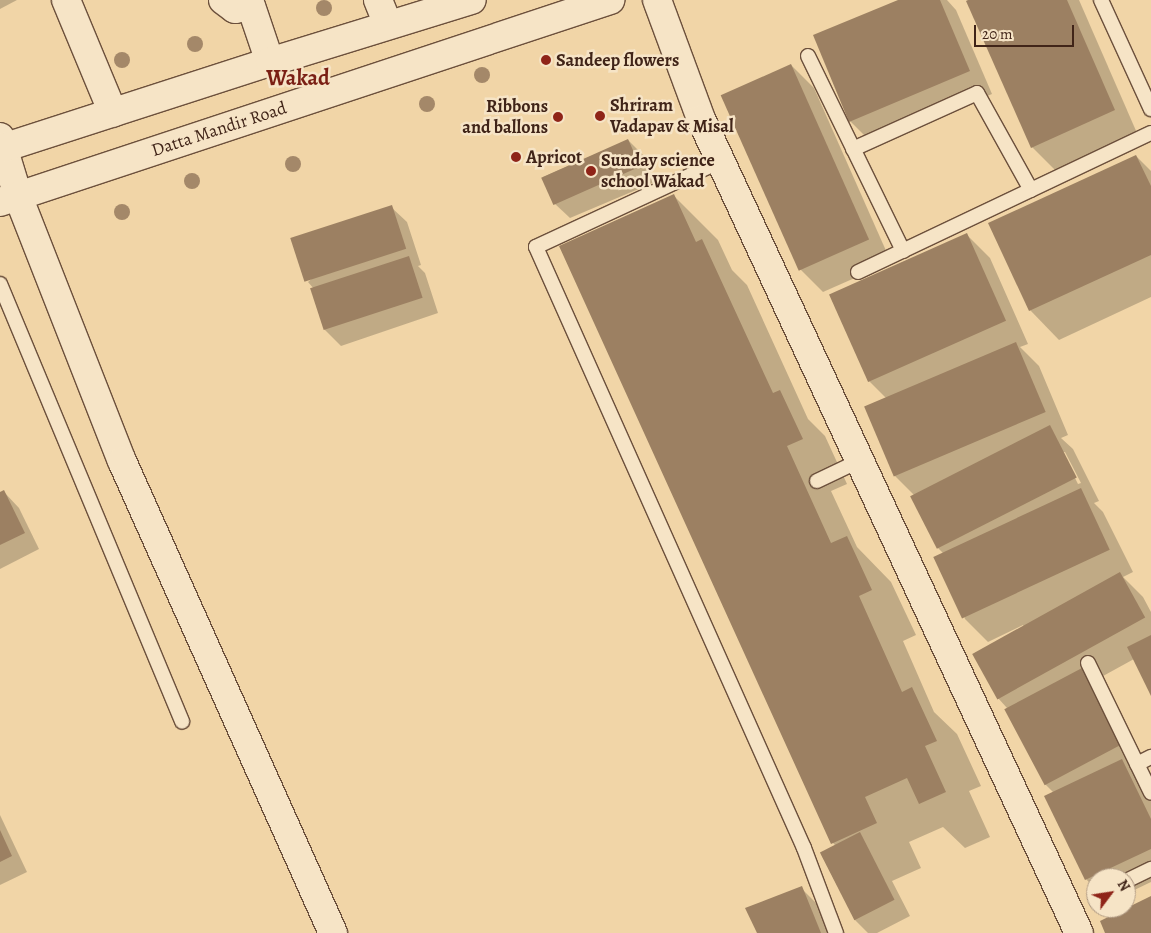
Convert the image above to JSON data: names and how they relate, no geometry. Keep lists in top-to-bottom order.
{
  "streets": {
    "street": ["Datta Mandir Road"]
  },
  "districts": ["Wakad"],
  "places": [
    "Sandeep flowers",
    "Shriram Vadapav & Misal",
    "Ribbons and ballons",
    "Apricot",
    "Sunday science school Wakad"
  ],
  "scale_bar": "20 m",
  "north": "top right"
}
